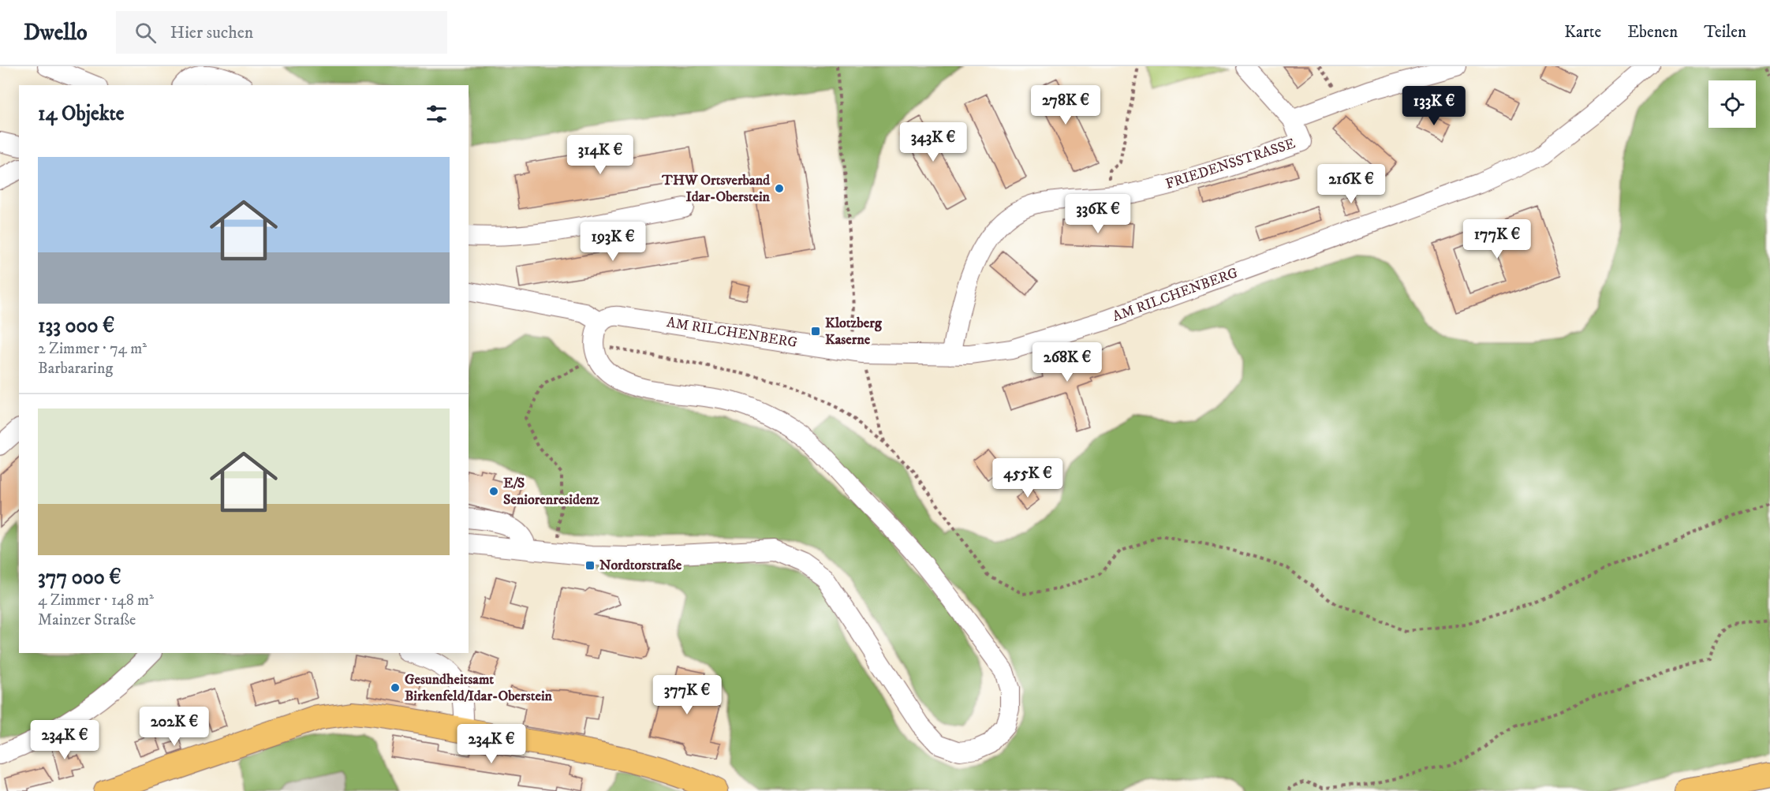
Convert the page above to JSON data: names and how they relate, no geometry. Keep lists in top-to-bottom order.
{
  "streets": {
    "street": ["FRIEDENSSTRASSE", "AM RILCHENBERG"]
  },
  "crossings": [
    ["FRIEDENSSTRASSE", "AM RILCHENBERG"]
  ],
  "places": {
    "other": ["THW Ortsverband Idar-Oberstein", "E/S Seniorenresidenz", "Gesundheitsamt Birkenfeld/Idar-Oberstein"],
    "transit": ["Klotzberg Kaserne", "Nordtorstraße"]
  },
  "page": {
    "header": "Dwello",
    "search": "Hier suchen",
    "nav": ["Karte", "Ebenen", "Teilen"],
    "price": [
      "278K €",
      "133K €",
      "343K €",
      "314K €",
      "216K €",
      "336K €",
      "177K €",
      "193K €",
      "268K €",
      "455K €",
      "377K €",
      "202K €",
      "234K €",
      "234K €"
    ],
    "heading": "14 Objekte",
    "list": [
      {
        "name": "133 000 €",
        "note": "2 Zimmer · 74 m² · Barbararing"
      },
      {
        "name": "377 000 €",
        "note": "4 Zimmer · 148 m² · Mainzer Straße"
      }
    ]
  }
}
